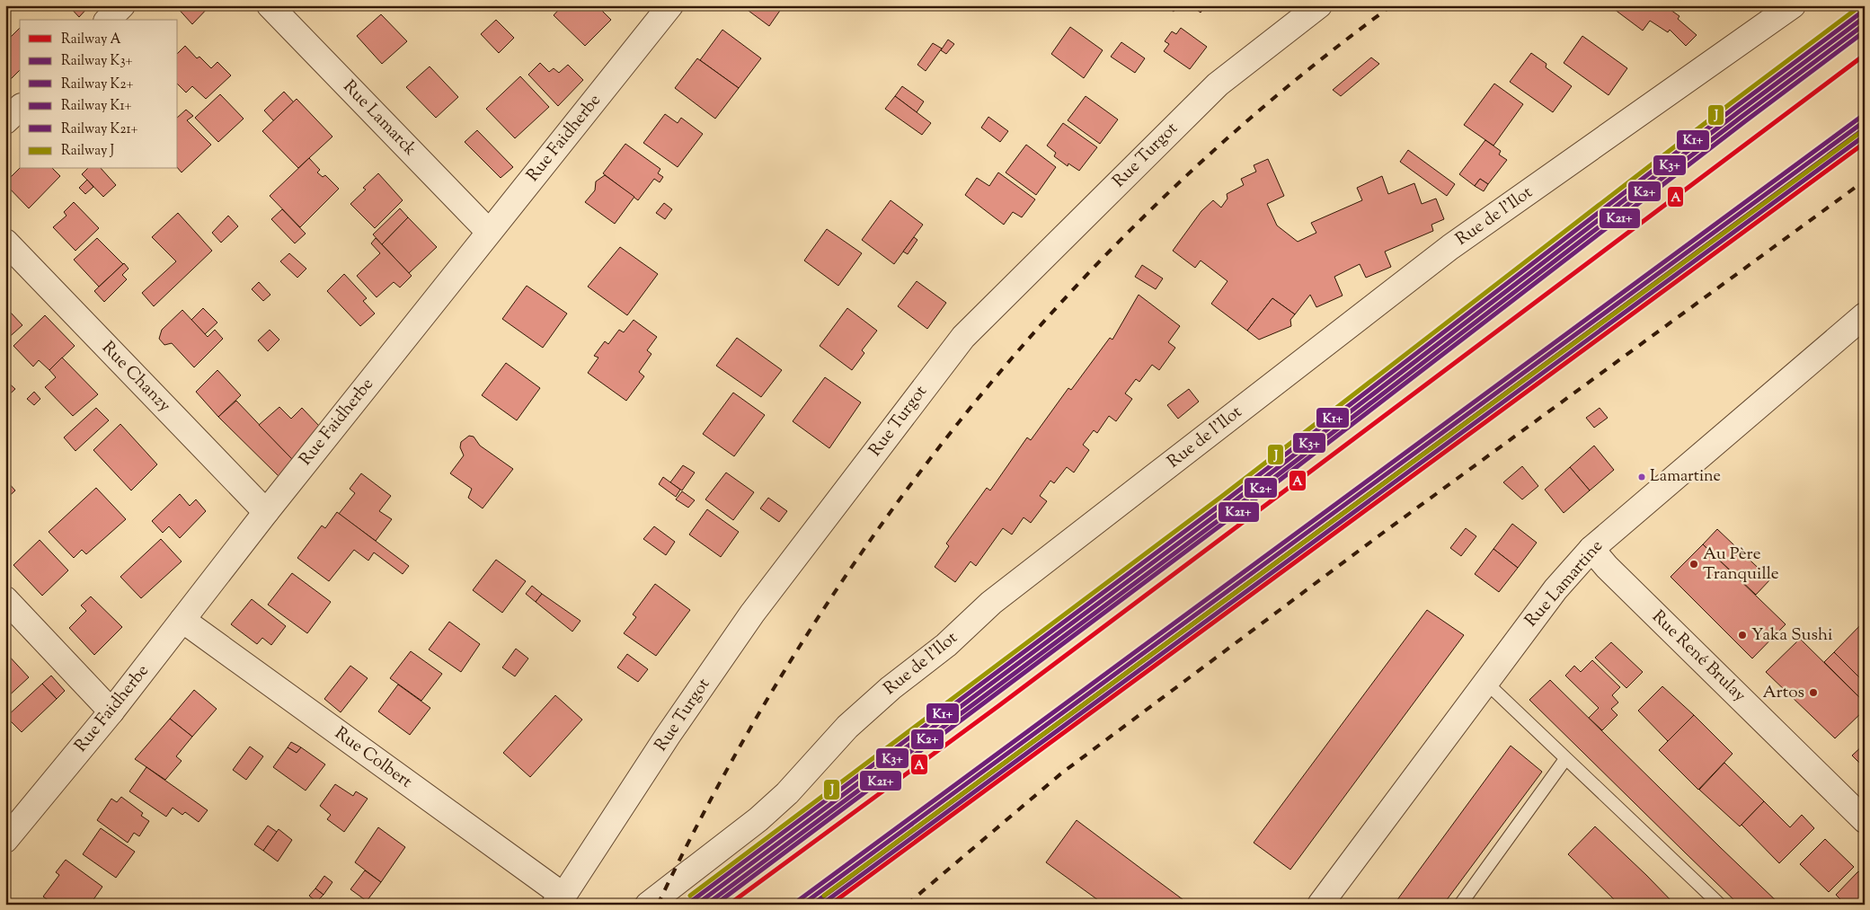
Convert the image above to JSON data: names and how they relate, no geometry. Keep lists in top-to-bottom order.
{
  "streets": {
    "street": [
      "Rue Lamarck",
      "Rue Faidherbe",
      "Rue Turgot",
      "Rue de l'Ilot",
      "Rue Chanzy",
      "Rue Lamartine",
      "Rue René Brulay",
      "Rue Colbert"
    ]
  },
  "crossings": [
    ["Rue Lamarck", "Rue Faidherbe"],
    ["Rue Faidherbe", "Rue Chanzy"],
    ["Rue Faidherbe", "Rue Colbert"],
    ["Rue Turgot", "Rue Colbert"],
    ["Rue Lamartine", "Rue René Brulay"]
  ],
  "places": [
    "Lamartine",
    "Au Père Tranquille",
    "Yaka Sushi",
    "Artos"
  ],
  "lines": [
    "rail line J",
    "rail line K1+",
    "rail line K3+",
    "rail line K2+",
    "rail line K21+",
    "rail line A"
  ],
  "legend": [
    "Railway A",
    "Railway K3+",
    "Railway K2+",
    "Railway K1+",
    "Railway K21+",
    "Railway J"
  ]
}
